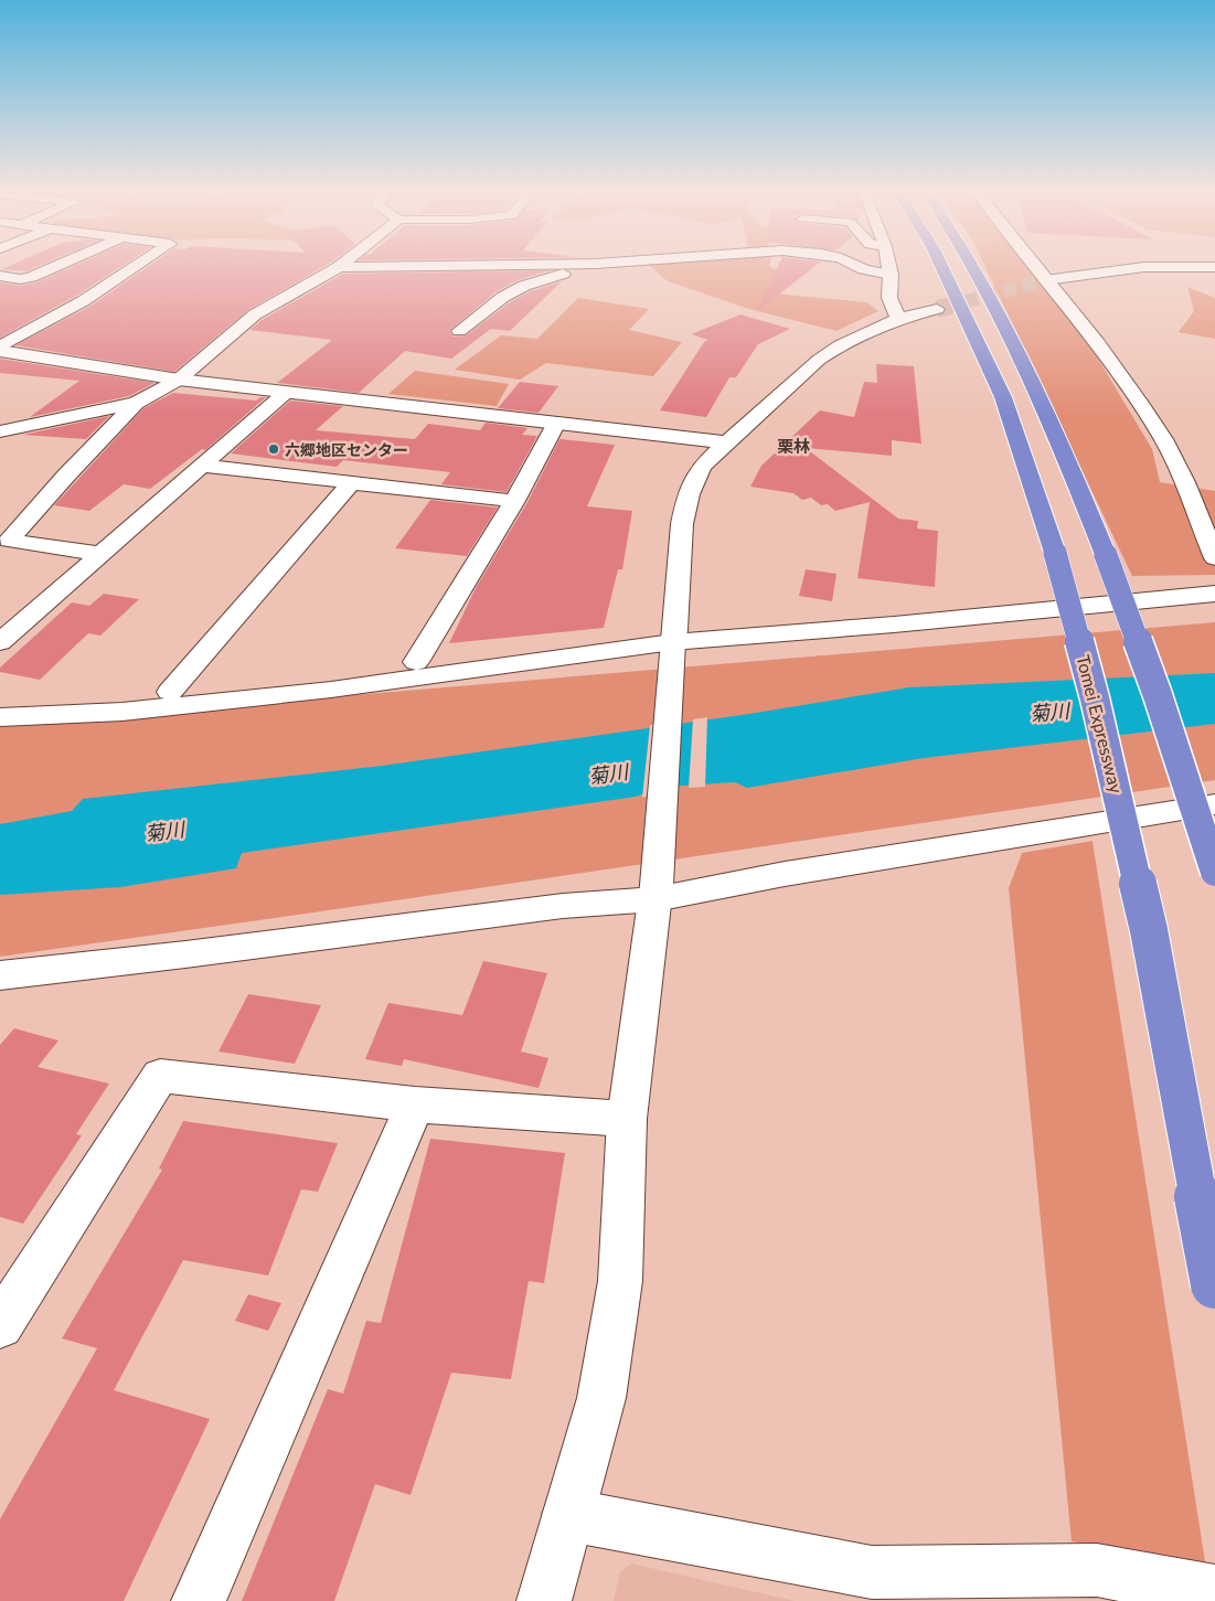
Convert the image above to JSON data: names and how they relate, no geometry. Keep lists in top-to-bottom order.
{
  "streets": {
    "highway": ["Tomei Expressway"]
  },
  "districts": ["栗林"],
  "water": ["菊川"],
  "places": ["六郷地区センター"]
}
